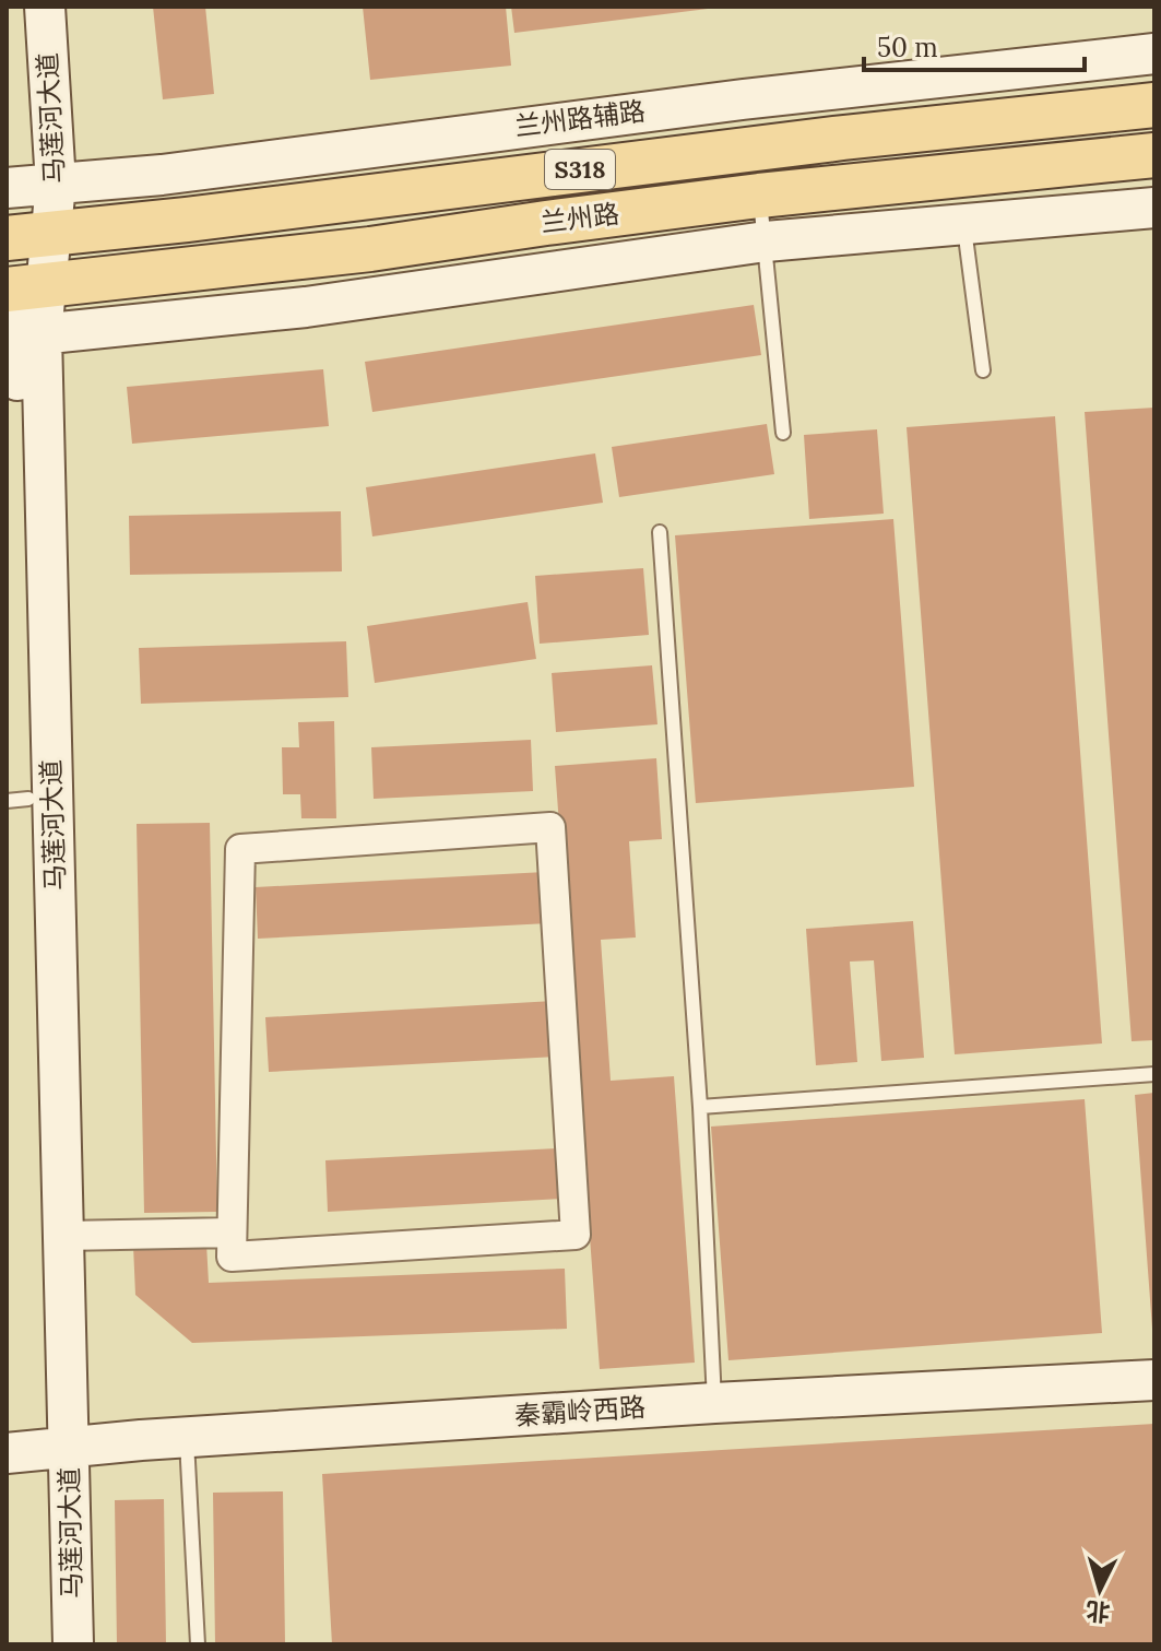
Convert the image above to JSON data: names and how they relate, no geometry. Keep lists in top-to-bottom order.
{
  "streets": {
    "main road": ["S318", "兰州路"],
    "street": ["马莲河大道", "兰州路辅路", "秦霸岭西路"]
  },
  "crossings": [
    ["马莲河大道", "兰州路辅路"],
    ["马莲河大道", "兰州路"],
    ["马莲河大道", "秦霸岭西路"]
  ],
  "scale_bar": "50 m",
  "north": "bottom"
}
